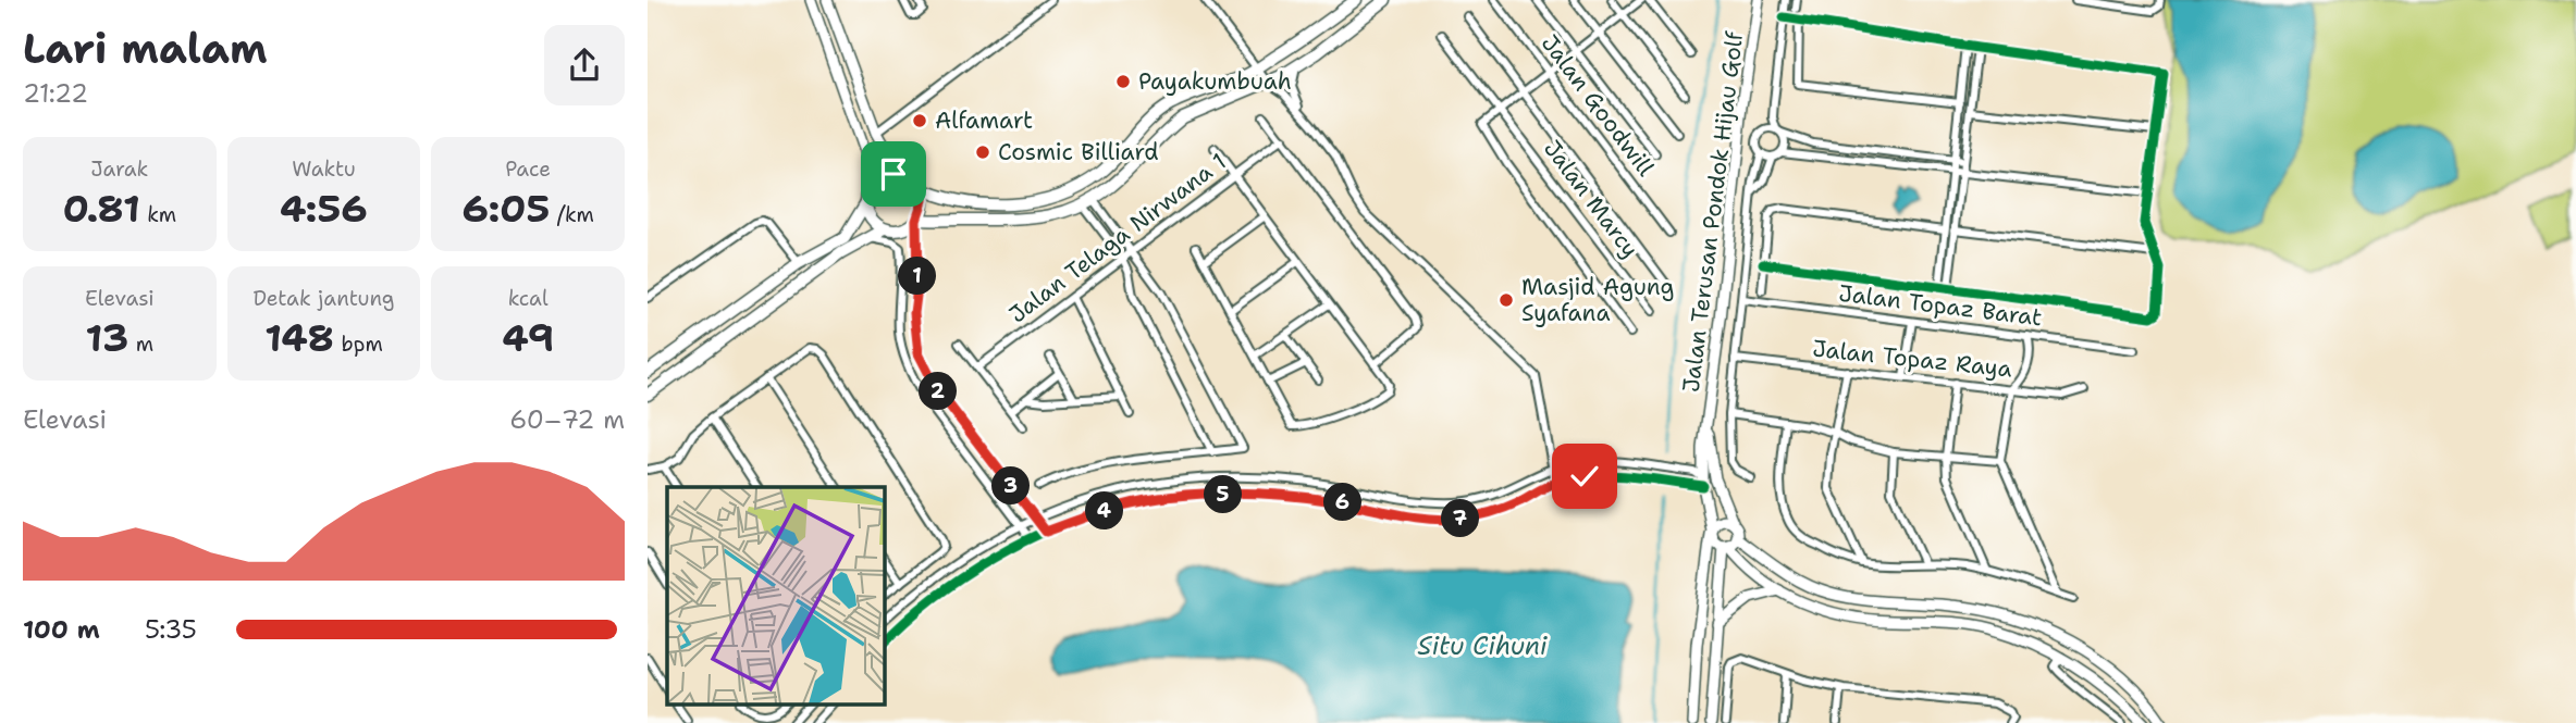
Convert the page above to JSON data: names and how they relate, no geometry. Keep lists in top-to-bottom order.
{
  "streets": {
    "main road": ["Jalan Terusan Pondok Hijau Golf"],
    "street": [
      "Jalan Goodwill",
      "Jalan Marcy",
      "Jalan Telaga Nirwana 1",
      "Jalan Topaz Barat",
      "Jalan Topaz Raya"
    ]
  },
  "water": ["Situ Cihuni"],
  "places": [
    "Payakumbuah",
    "Alfamart",
    "Cosmic Billiard",
    "Masjid Agung Syafana"
  ],
  "page": {
    "heading": ["Lari malam", "21:22"],
    "stats": [
      ["Jarak", "0.81 km"],
      ["Waktu", "4:56"],
      ["Pace", "6:05 /km"],
      ["Elevasi", "13 m"],
      ["Detak jantung", "148 bpm"],
      ["kcal", "49"]
    ],
    "pins": [
      "1",
      "2",
      "3",
      "5",
      "6",
      "4",
      "7"
    ],
    "chart": ["Elevasi", "60–72 m"],
    "list": [
      {
        "name": "100 m",
        "note": "5:35"
      }
    ]
  }
}
